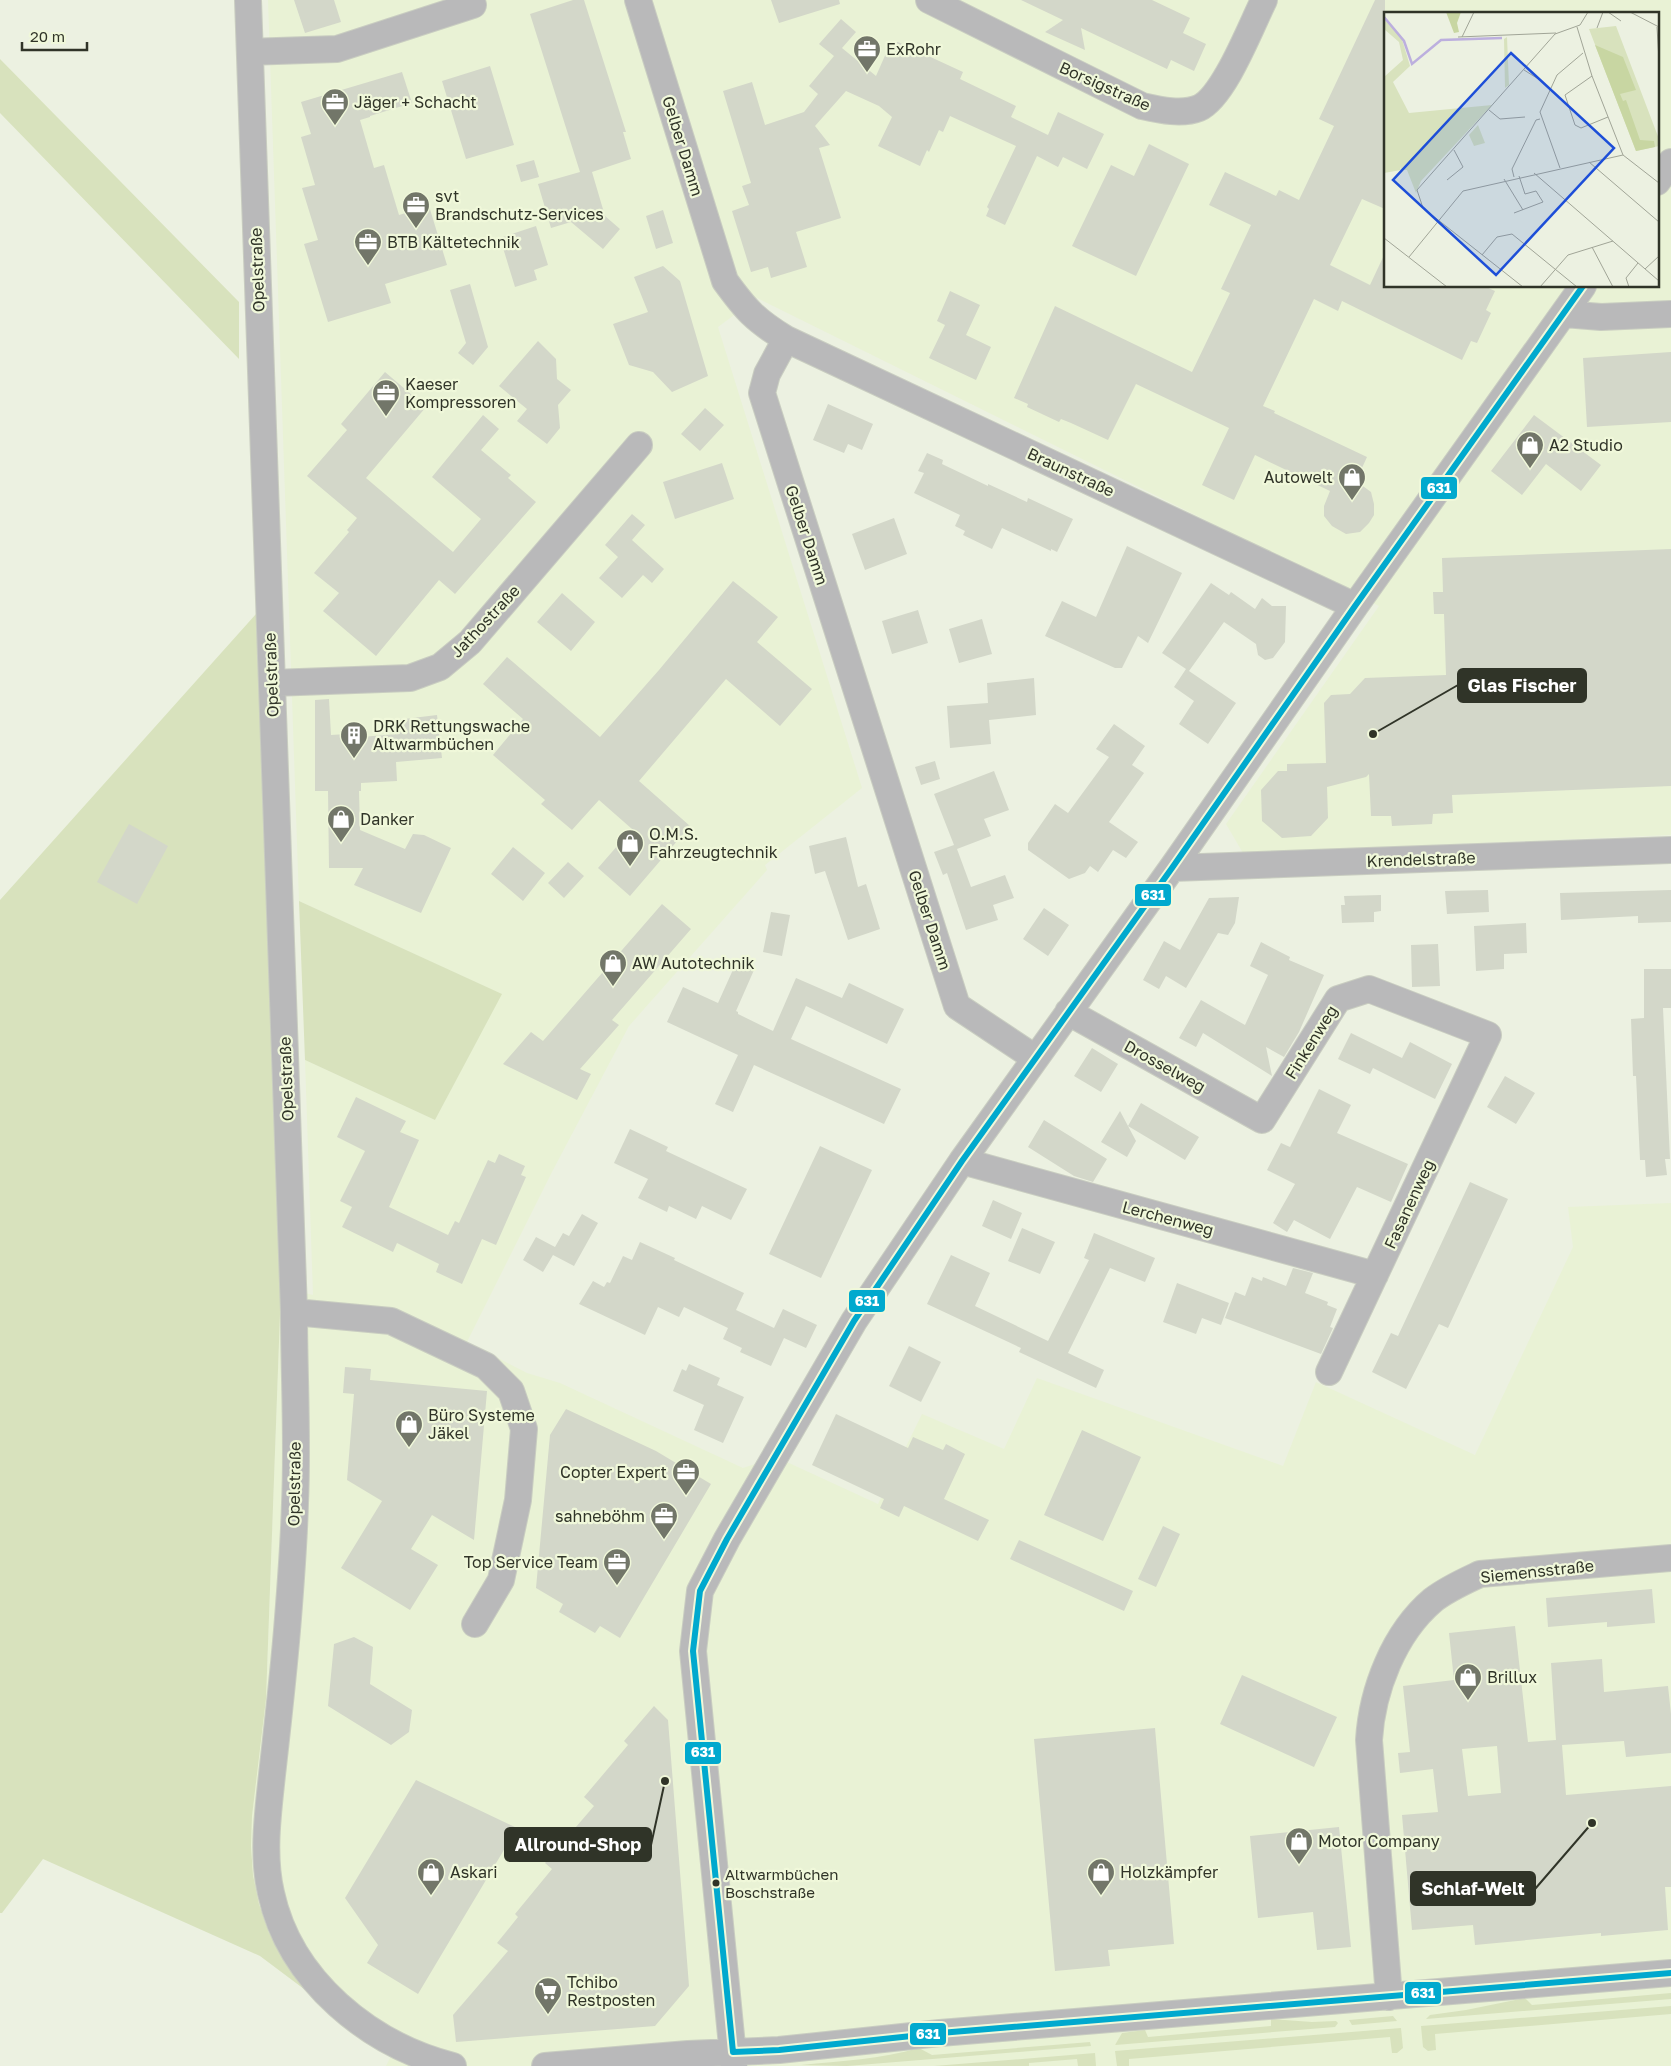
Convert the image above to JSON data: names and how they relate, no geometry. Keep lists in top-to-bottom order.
{
  "streets": {
    "street": [
      "Borsigstraße",
      "Gelber Damm",
      "Opelstraße",
      "Braunstraße",
      "Jathostraße",
      "Krendelstraße",
      "Finkenweg",
      "Drosselweg",
      "Fasanenweg",
      "Lerchenweg",
      "Siemensstraße"
    ]
  },
  "crossings": [
    ["Gelber Damm", "Braunstraße"],
    ["Opelstraße", "Jathostraße"],
    ["Finkenweg", "Drosselweg"],
    ["Finkenweg", "Fasanenweg"],
    ["Fasanenweg", "Lerchenweg"]
  ],
  "places": {
    "office": [
      "ExRohr",
      "Jäger + Schacht",
      "svt Brandschutz-Services",
      "BTB Kältetechnik",
      "Kaeser Kompressoren",
      "Copter Expert",
      "sahneböhm",
      "Top Service Team"
    ],
    "shop": [
      "A2 Studio",
      "Autowelt",
      "Danker",
      "O.M.S. Fahrzeugtechnik",
      "AW Autotechnik",
      "Büro Systeme Jäkel",
      "Brillux",
      "Motor Company",
      "Askari",
      "Holzkämpfer"
    ],
    "other": [
      "Glas Fischer",
      "Allround-Shop",
      "Schlaf-Welt",
      "Altwarmbüchen Boschstraße"
    ],
    "building": ["DRK Rettungswache Altwarmbüchen"],
    "supermarket": ["Tchibo Restposten"]
  },
  "lines": ["transit line 631"],
  "scale_bar": "20 m"
}
